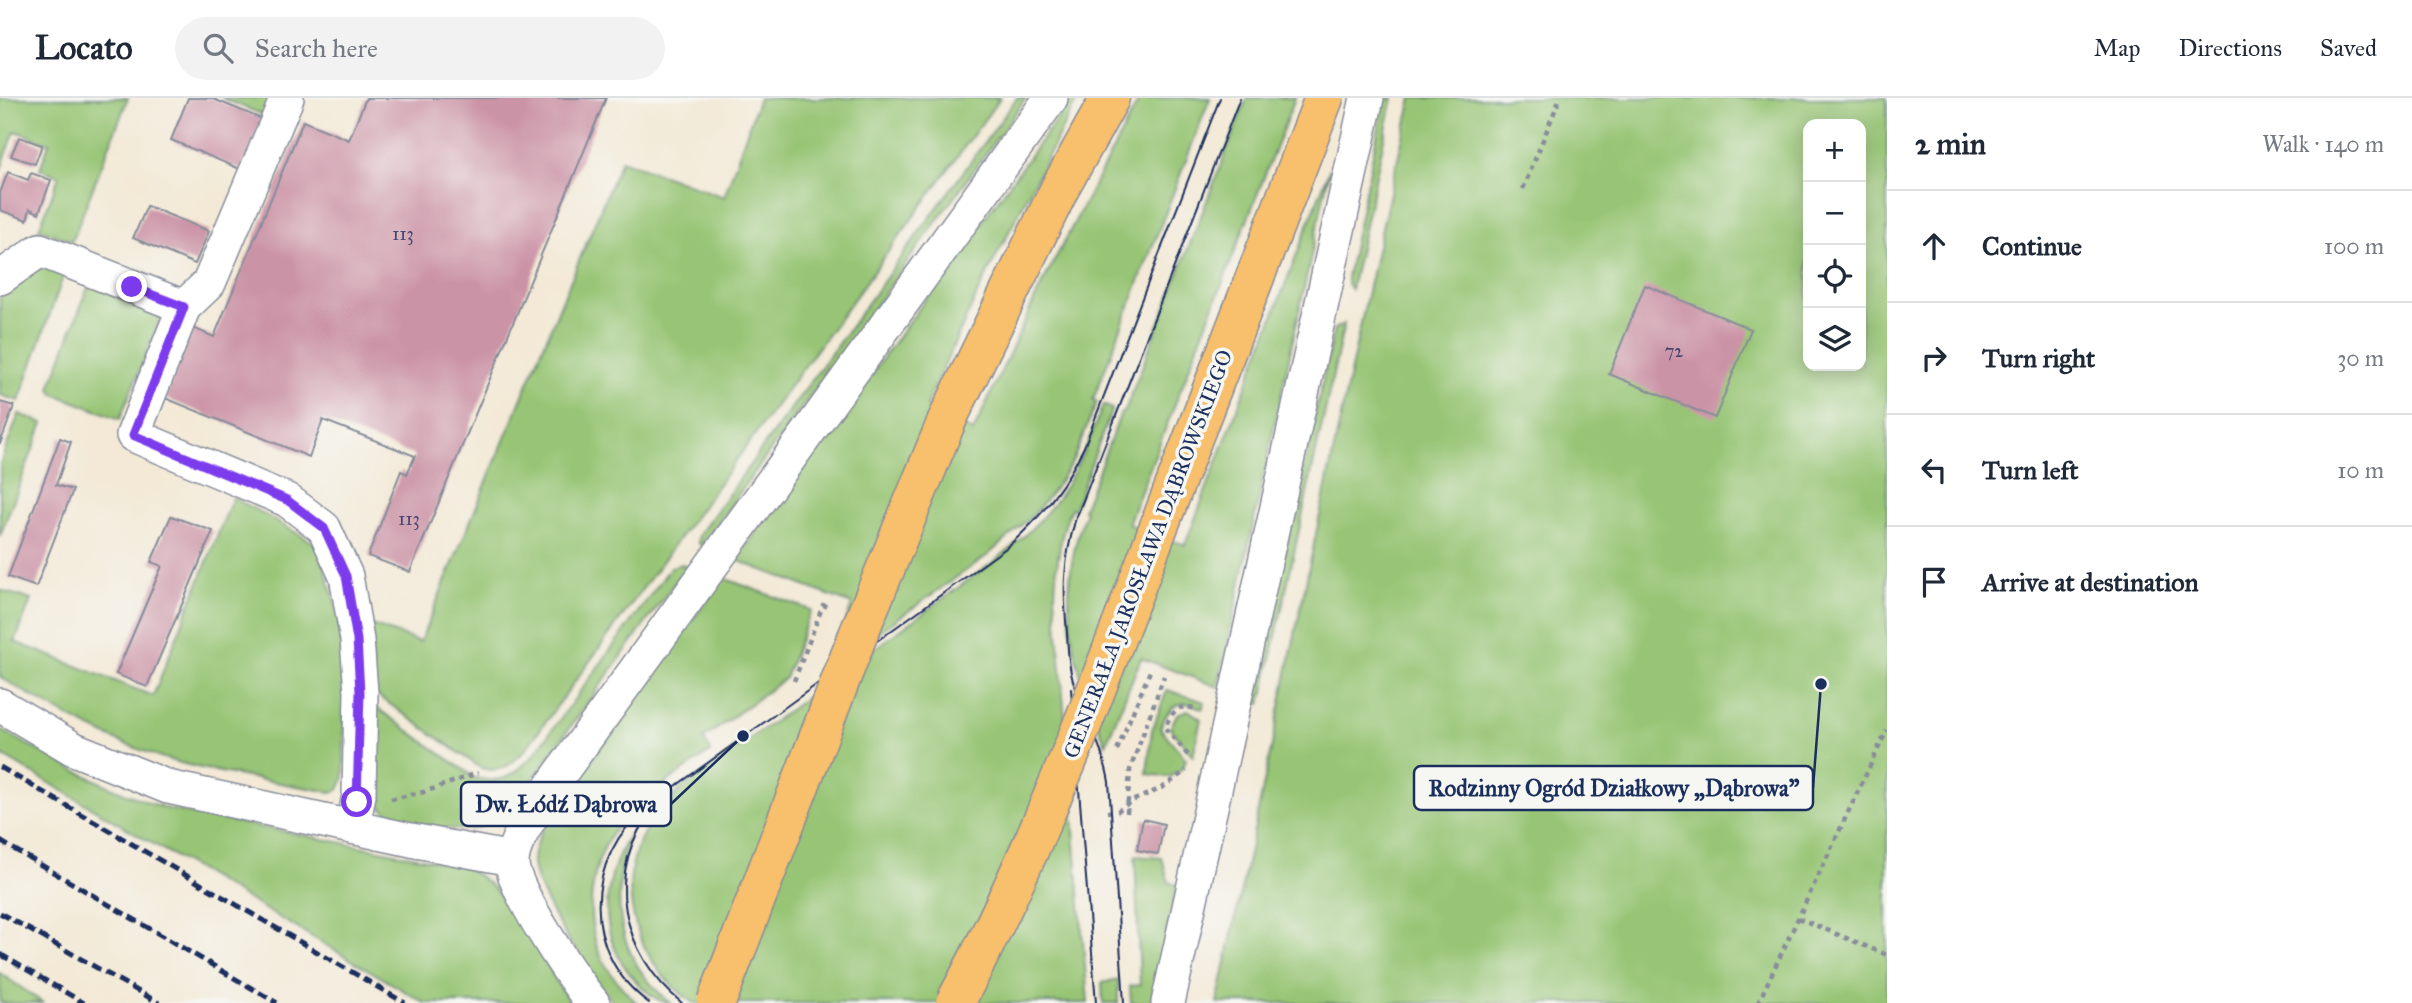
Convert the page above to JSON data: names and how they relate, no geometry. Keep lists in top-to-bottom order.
{
  "streets": {
    "main road": ["GENERAŁA JAROSŁAWA DĄBROWSKIEGO"]
  },
  "places": ["Rodzinny Ogród Działkowy „Dąbrowa”", "Dw. Łódź Dąbrowa"],
  "house_numbers": ["113", "72", "113"],
  "page": {
    "header": "Locato",
    "search": "Search here",
    "nav": ["Map", "Directions", "Saved"],
    "heading": ["2 min", "Walk · 140 m"],
    "map_buttons": ["+", "−"],
    "list": [
      ["Continue", "100 m"],
      ["Turn right", "30 m"],
      ["Turn left", "10 m"],
      "Arrive at destination"
    ]
  }
}
